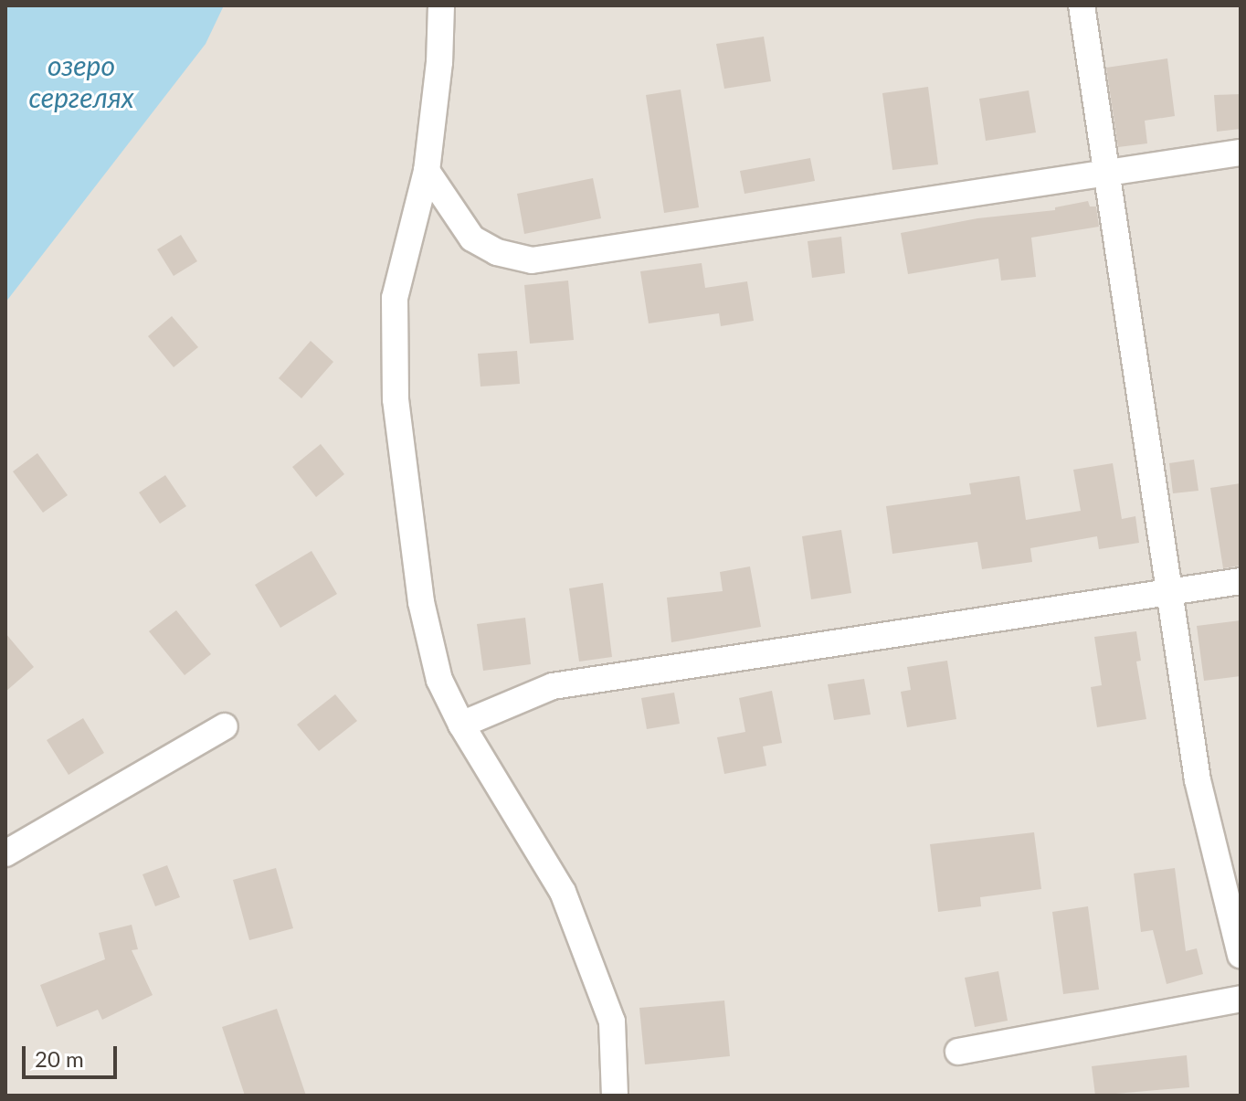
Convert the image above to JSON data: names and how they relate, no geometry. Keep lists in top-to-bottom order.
{
  "water": ["озеро сергелях"],
  "scale_bar": "20 m"
}
